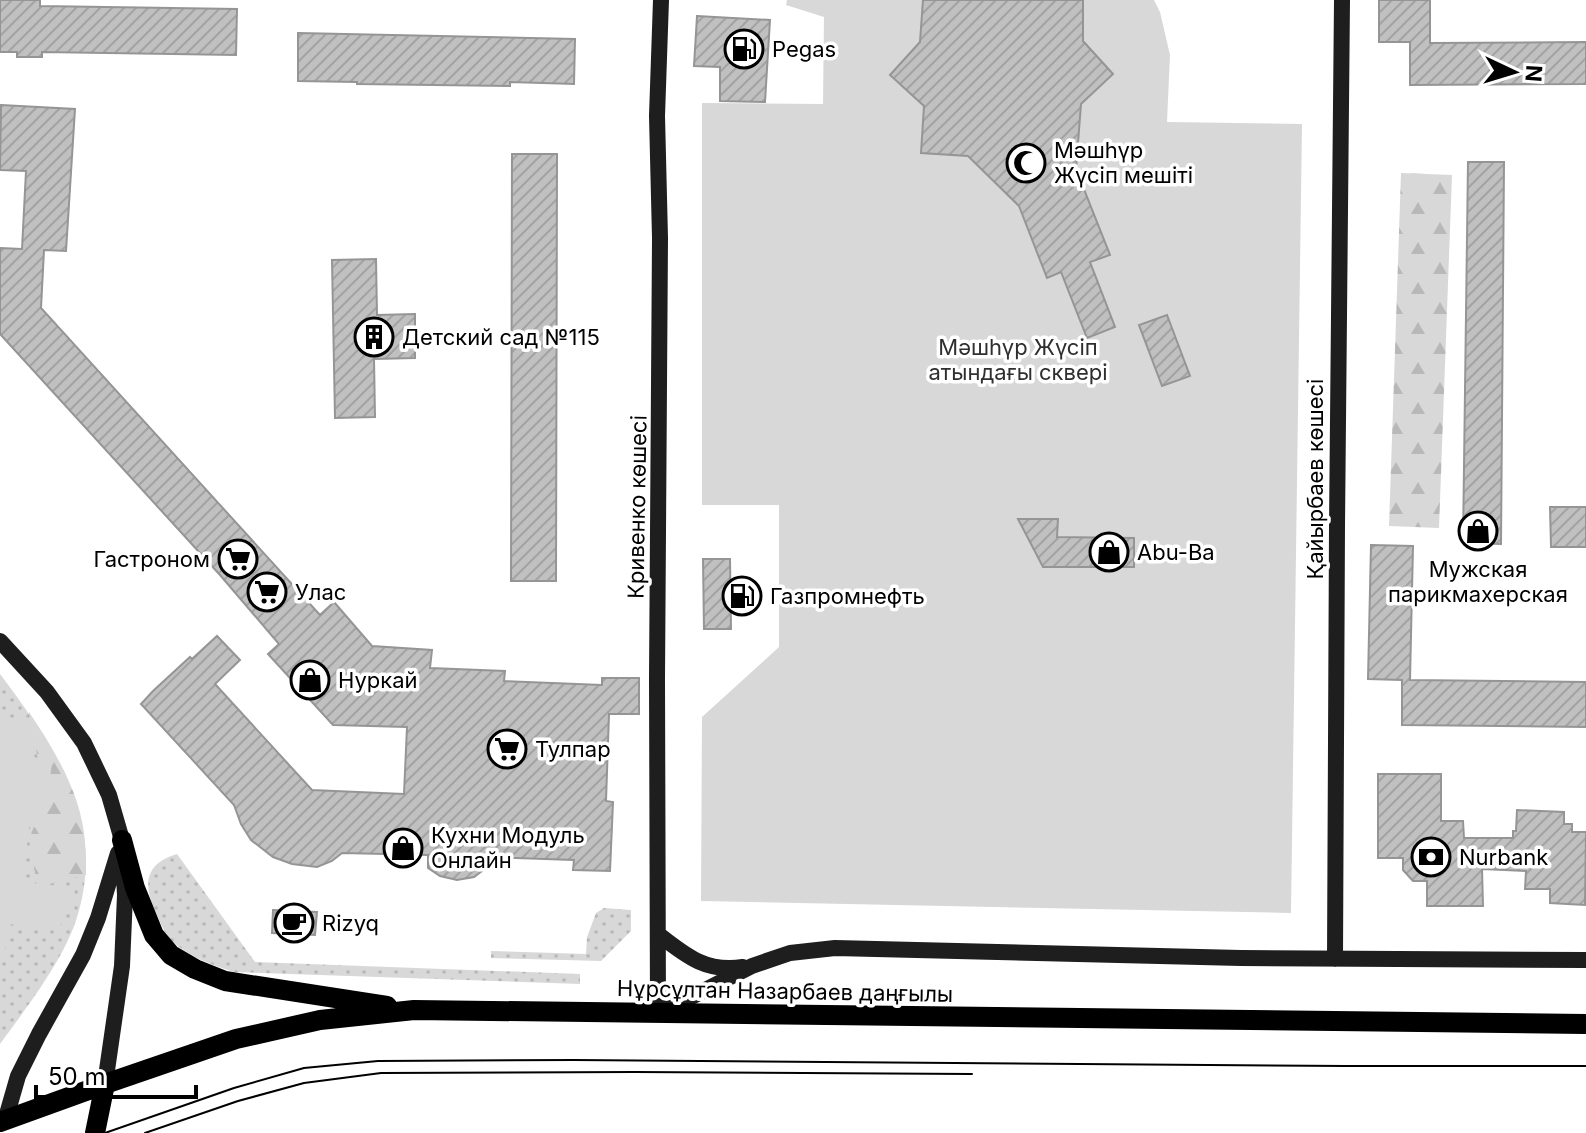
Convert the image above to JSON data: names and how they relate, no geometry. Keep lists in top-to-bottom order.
{
  "streets": {
    "main road": ["Нұрсұлтан Назарбаев даңғылы"],
    "street": ["Қайырбаев көшесі", "Кривенко көшесі"]
  },
  "crossings": [
    ["Кривенко көшесі", "Нұрсұлтан Назарбаев даңғылы"]
  ],
  "parks": ["Мәшһүр Жүсіп атындағы сквері"],
  "places": {
    "fuel station": ["Pegas", "Газпромнефть"],
    "mosque": ["Мәшһүр Жүсіп мешіті"],
    "building": ["Детский сад №115"],
    "shop": [
      "Мужская парикмахерская",
      "Abu-Ba",
      "Нуркай",
      "Кухни Модуль Онлайн"
    ],
    "supermarket": ["Гастроном", "Улас", "Тулпар"],
    "bank": ["Nurbank"],
    "cafe": ["Rizyq"]
  },
  "scale_bar": "50 m",
  "north": "right"
}
